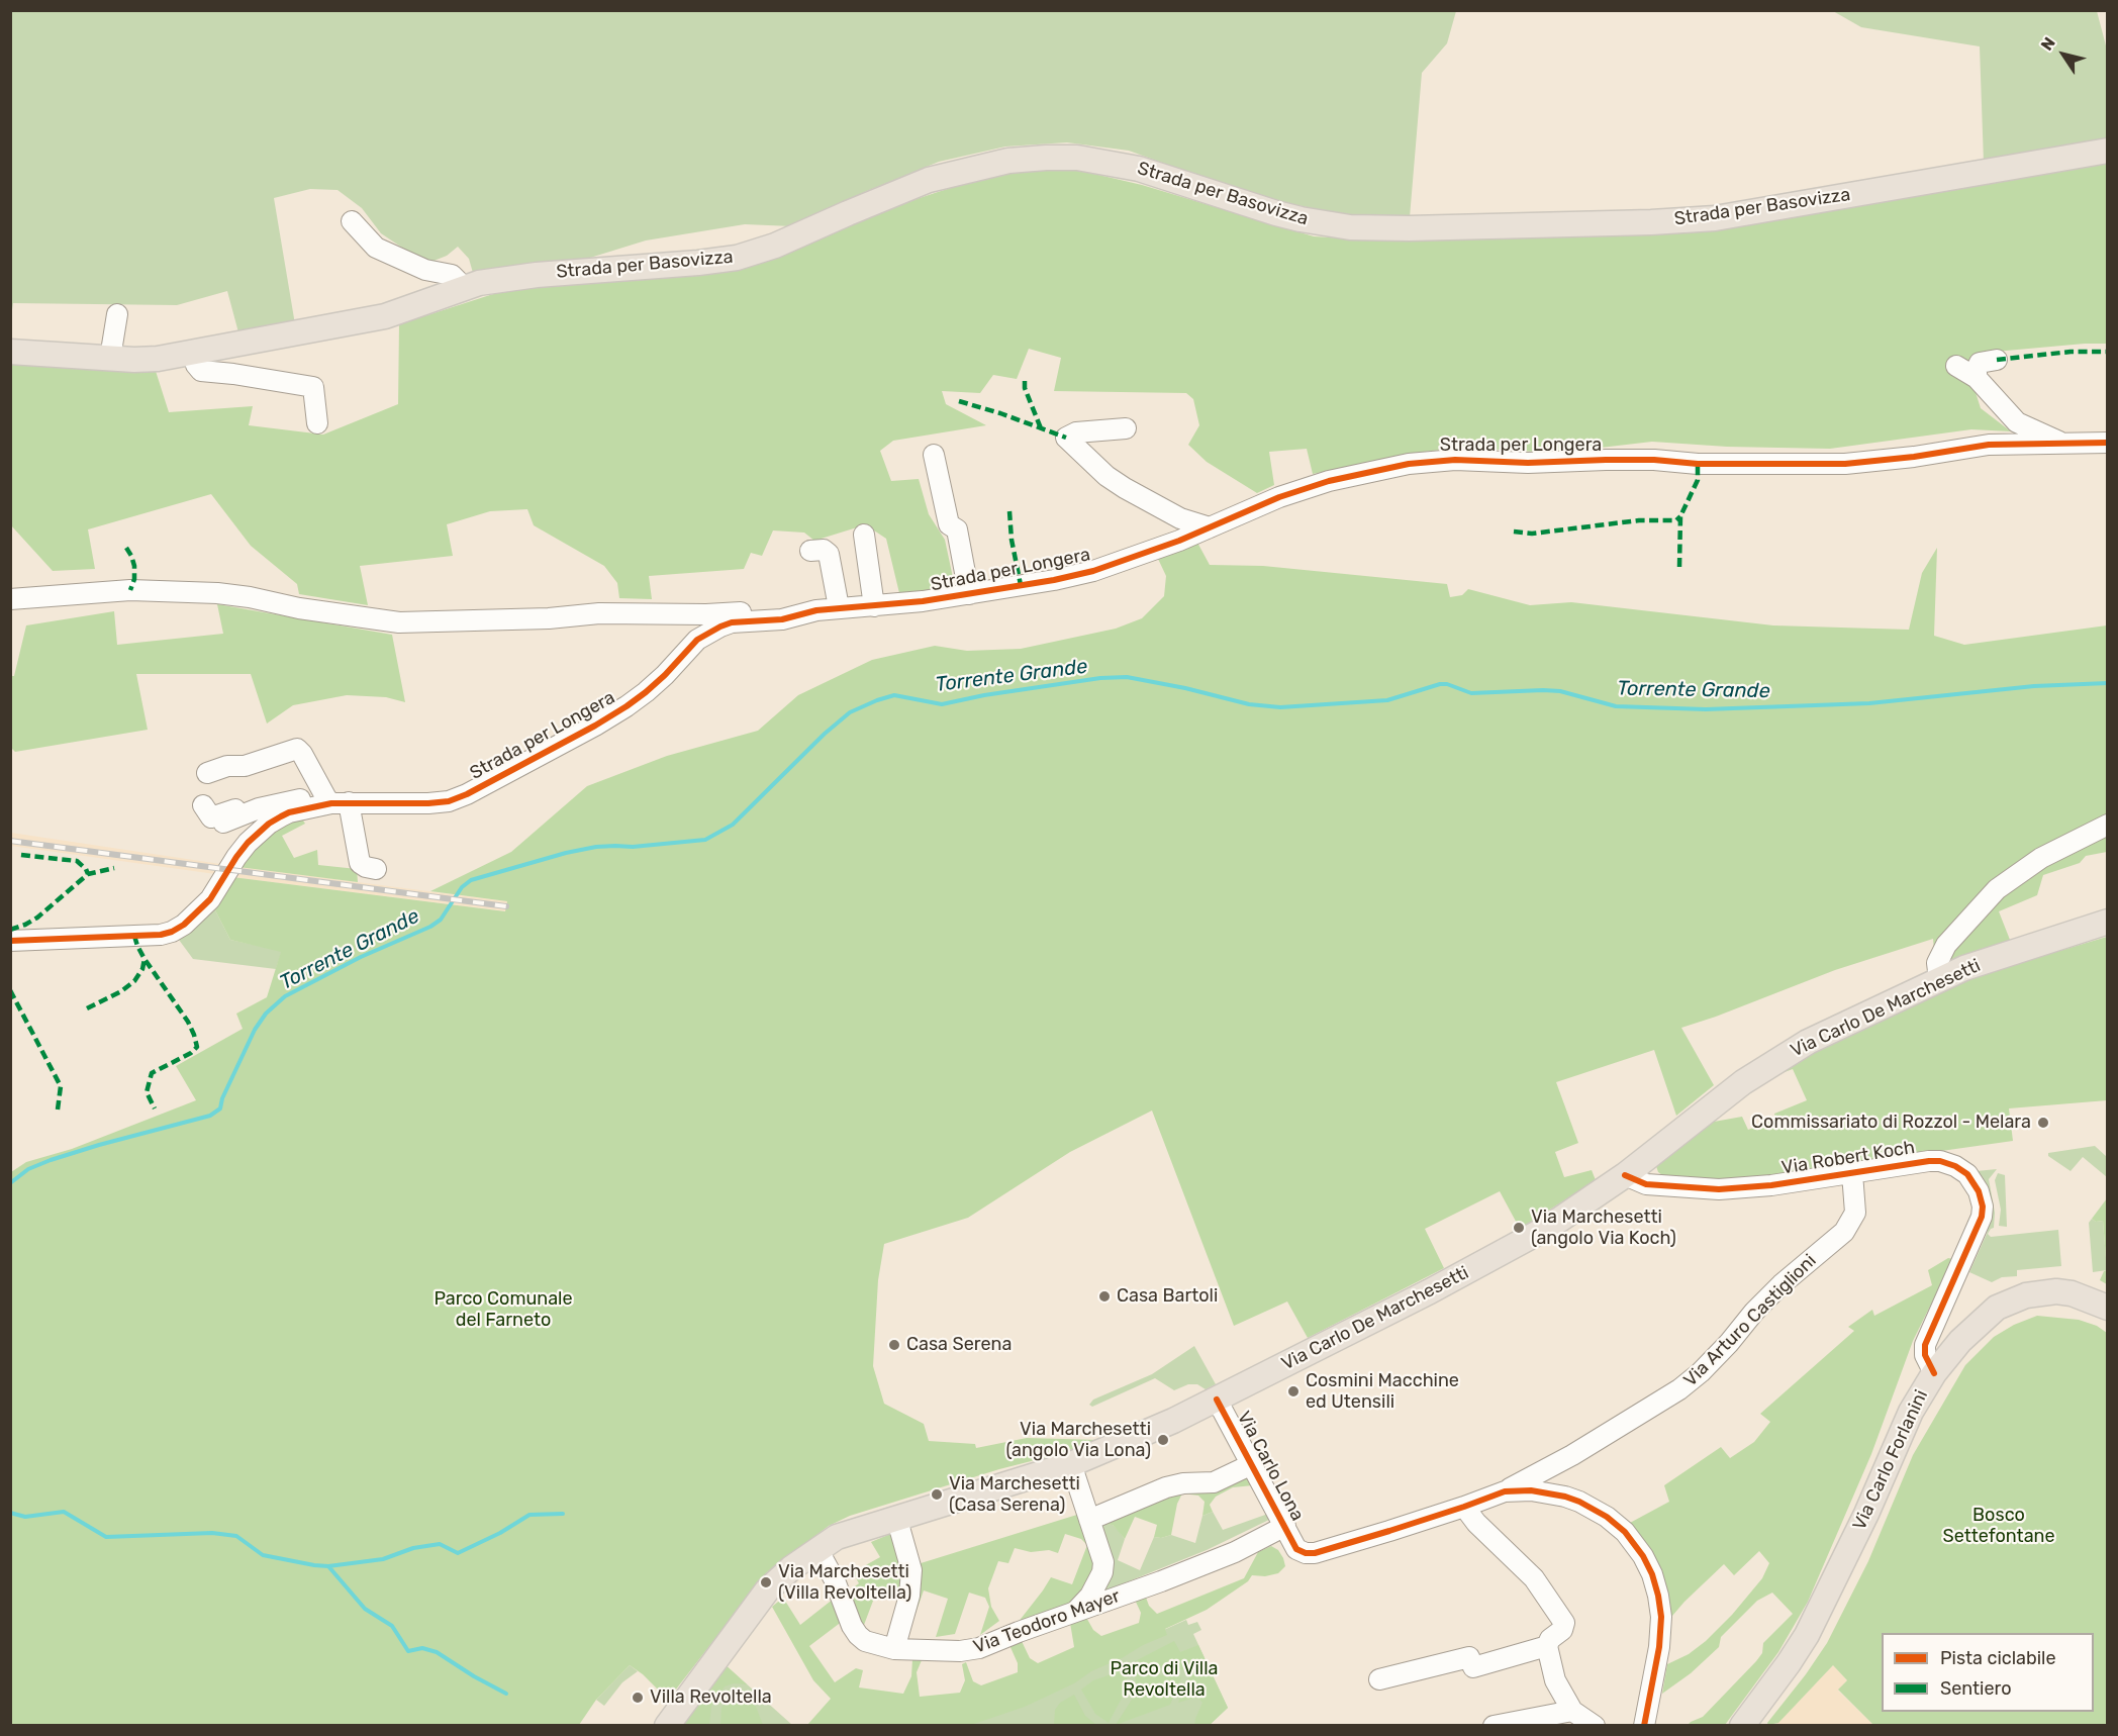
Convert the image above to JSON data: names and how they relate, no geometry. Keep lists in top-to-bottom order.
{
  "streets": {
    "main road": ["Strada per Basovizza", "Via Carlo De Marchesetti", "Via Carlo Forlanini"],
    "street": [
      "Strada per Longera",
      "Via Robert Koch",
      "Via Arturo Castiglioni",
      "Via Carlo Lona",
      "Via Teodoro Mayer"
    ]
  },
  "crossings": [
    ["Via Carlo De Marchesetti", "Via Robert Koch"],
    ["Via Carlo De Marchesetti", "Via Carlo Lona"],
    ["Via Carlo De Marchesetti", "Via Teodoro Mayer"],
    ["Via Robert Koch", "Via Arturo Castiglioni"],
    ["Via Robert Koch", "Via Carlo Forlanini"],
    ["Via Carlo Lona", "Via Teodoro Mayer"]
  ],
  "water": ["Torrente Grande"],
  "parks": ["Parco Comunale del Farneto", "Bosco Settefontane", "Parco di Villa Revoltella"],
  "places": [
    "Commissariato di Rozzol - Melara",
    "Via Marchesetti (angolo Via Koch)",
    "Casa Bartoli",
    "Casa Serena",
    "Cosmini Macchine ed Utensili",
    "Via Marchesetti (angolo Via Lona)",
    "Via Marchesetti (Casa Serena)",
    "Via Marchesetti (Villa Revoltella)",
    "Villa Revoltella"
  ],
  "legend": ["Pista ciclabile", "Sentiero"],
  "north": "top left"
}
